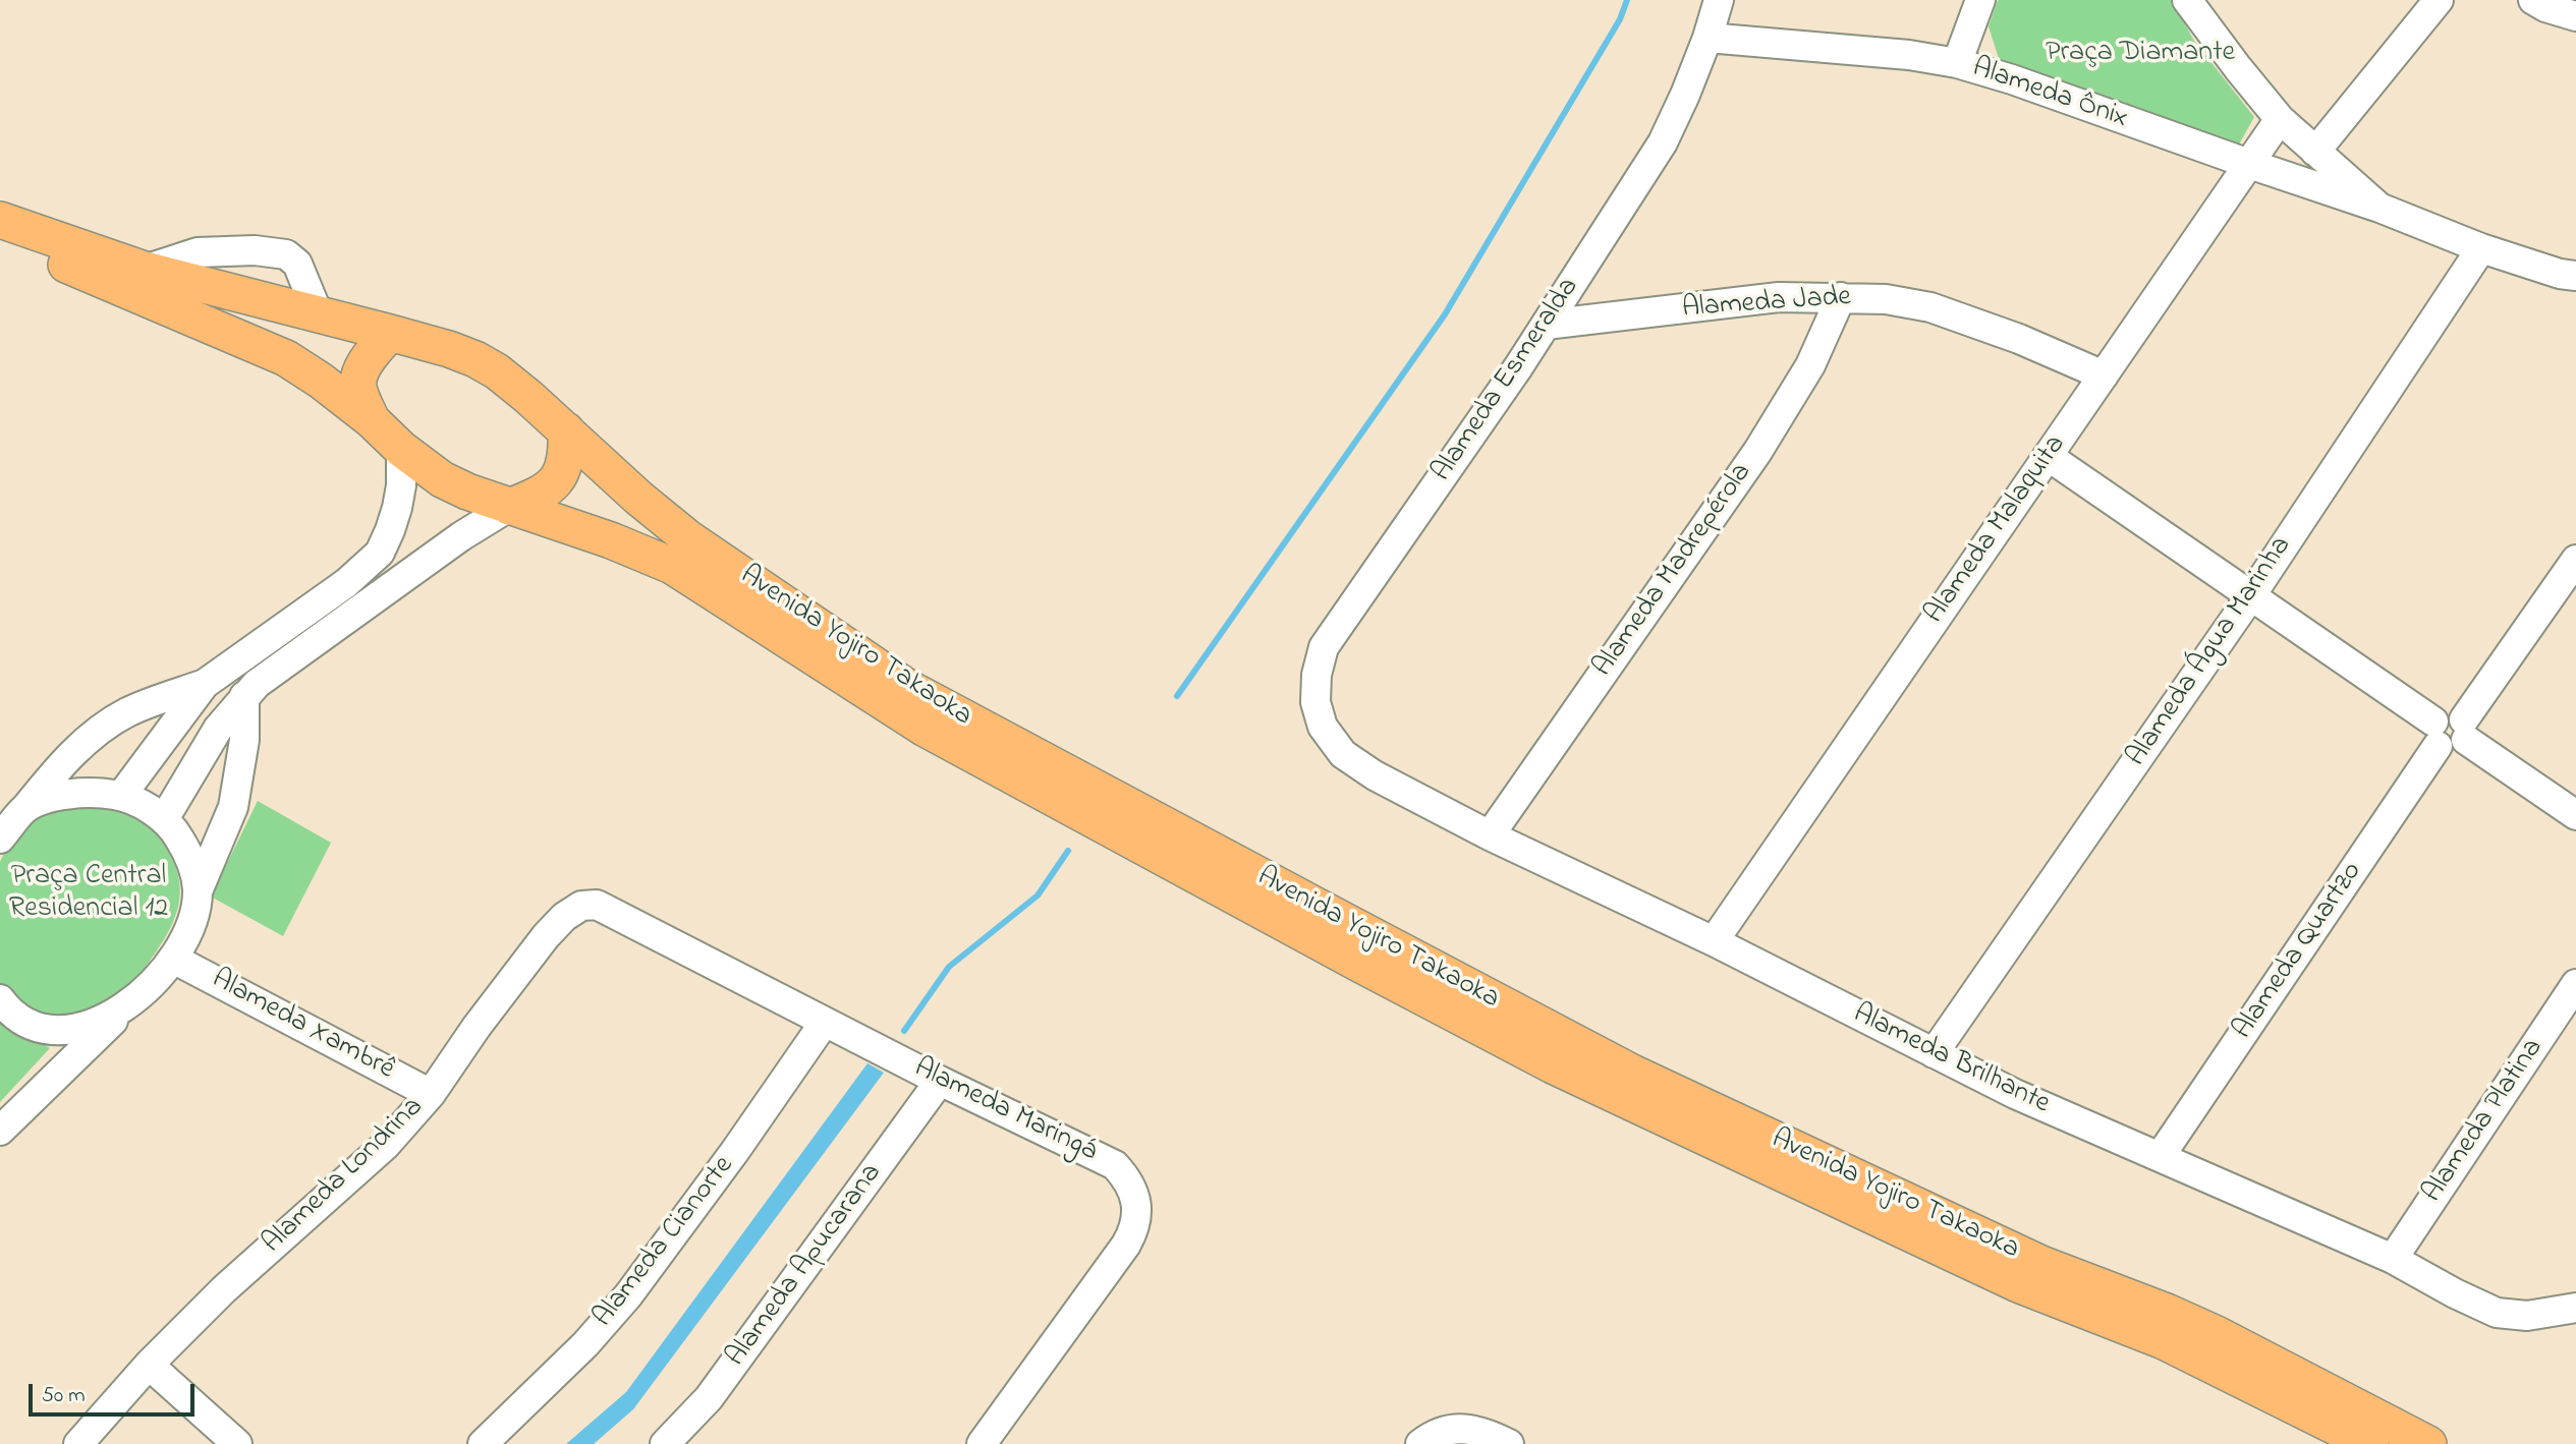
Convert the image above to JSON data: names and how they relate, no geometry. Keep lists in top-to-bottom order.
{
  "streets": {
    "main road": ["Avenida Yojiro Takaoka"],
    "street": [
      "Alameda Ônix",
      "Alameda Jade",
      "Alameda Esmeralda",
      "Alameda Malaquita",
      "Alameda Madrepérola",
      "Alameda Água Marinha",
      "Alameda Quartzo",
      "Alameda Xambrê",
      "Alameda Brilhante",
      "Alameda Maringá",
      "Alameda Platina",
      "Alameda Londrina",
      "Alameda Cianorte",
      "Alameda Apucarana"
    ]
  },
  "crossings": [
    ["Alameda Ônix", "Alameda Esmeralda"],
    ["Alameda Ônix", "Alameda Malaquita"],
    ["Alameda Ônix", "Alameda Água Marinha"],
    ["Alameda Jade", "Alameda Esmeralda"],
    ["Alameda Jade", "Alameda Malaquita"],
    ["Alameda Jade", "Alameda Madrepérola"],
    ["Alameda Esmeralda", "Alameda Brilhante"],
    ["Alameda Malaquita", "Alameda Brilhante"],
    ["Alameda Madrepérola", "Alameda Brilhante"],
    ["Alameda Água Marinha", "Alameda Brilhante"],
    ["Alameda Quartzo", "Alameda Brilhante"],
    ["Alameda Xambrê", "Alameda Londrina"],
    ["Alameda Brilhante", "Alameda Platina"],
    ["Alameda Maringá", "Alameda Londrina"],
    ["Alameda Maringá", "Alameda Cianorte"],
    ["Alameda Maringá", "Alameda Apucarana"]
  ],
  "parks": ["Praça Diamante", "Praça Central Residencial 12"],
  "scale_bar": "50 m"
}
